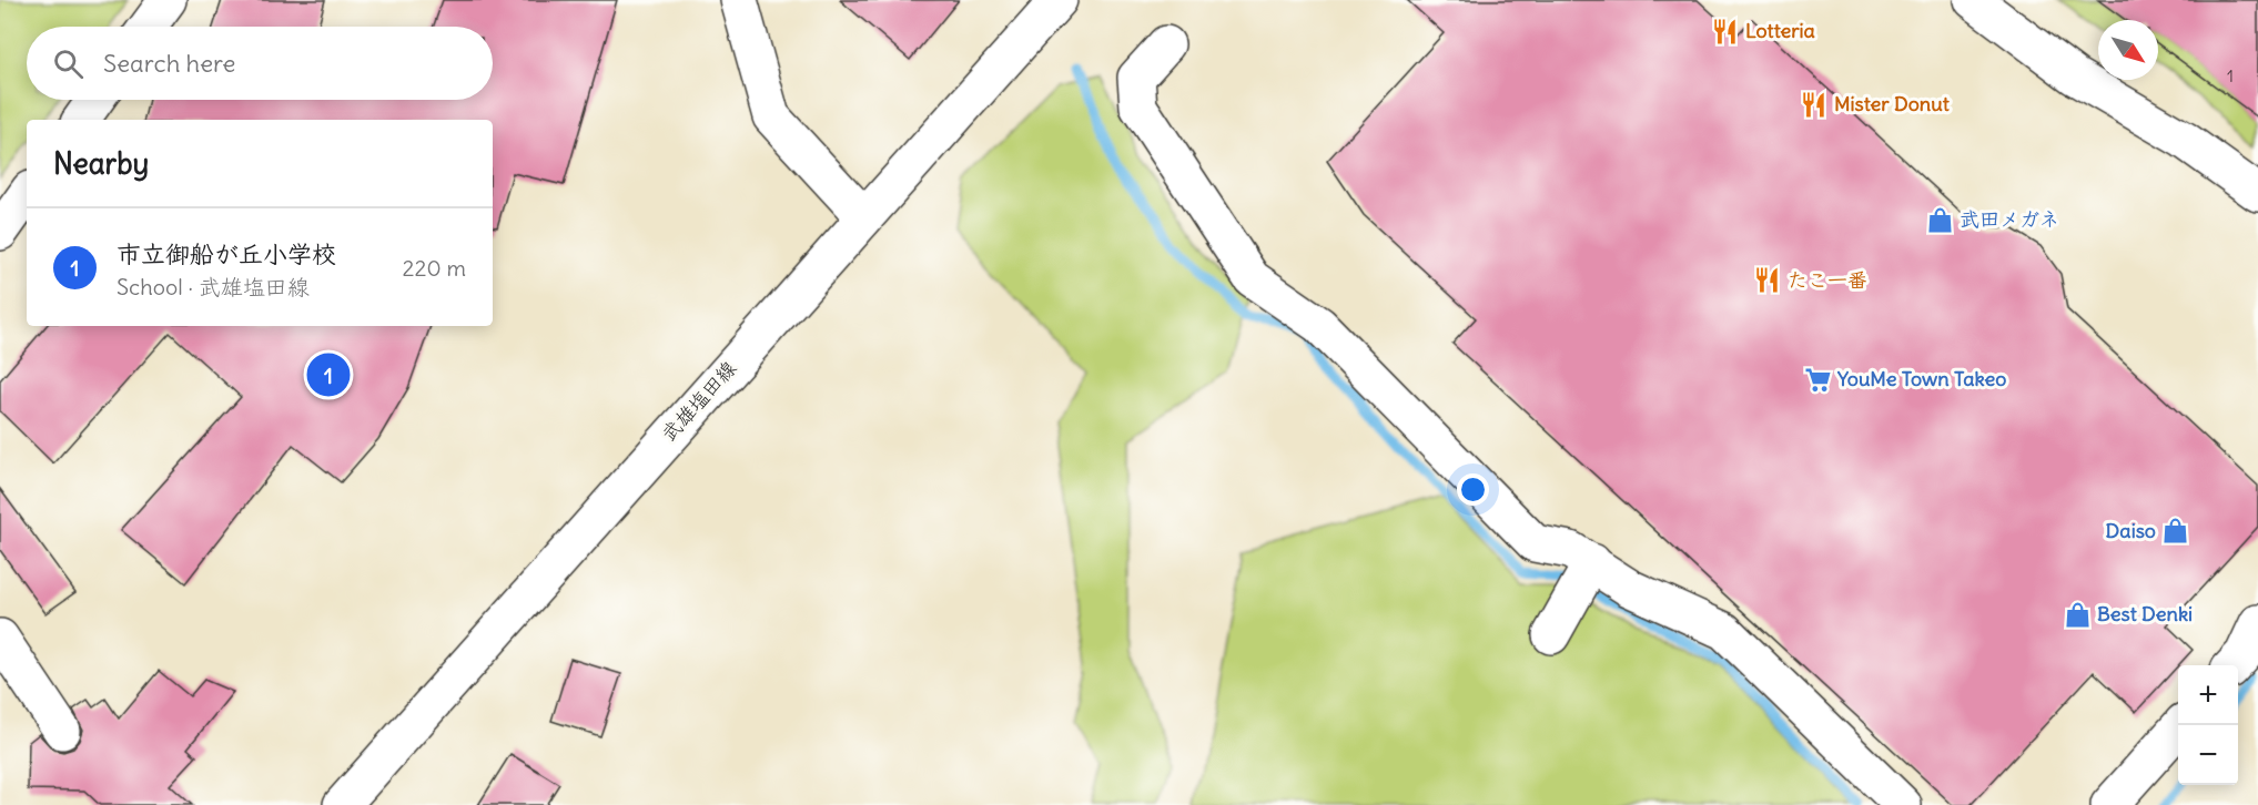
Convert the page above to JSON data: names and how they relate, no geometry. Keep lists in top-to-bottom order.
{
  "streets": {
    "main road": ["武雄塩田線"]
  },
  "places": {
    "restaurant": ["Lotteria", "Mister Donut", "たこ一番"],
    "shop": ["武田メガネ", "Daiso", "Best Denki"],
    "supermarket": ["YouMe Town Takeo"]
  },
  "house_numbers": ["1"],
  "north": "bottom right",
  "page": {
    "search": "Search here",
    "heading": "Nearby",
    "list": [
      {
        "mark": "1",
        "name": "市立御船が丘小学校",
        "note": "School · 武雄塩田線",
        "value": "220 m"
      }
    ],
    "pins": "1",
    "map_buttons": ["+", "−"]
  }
}
